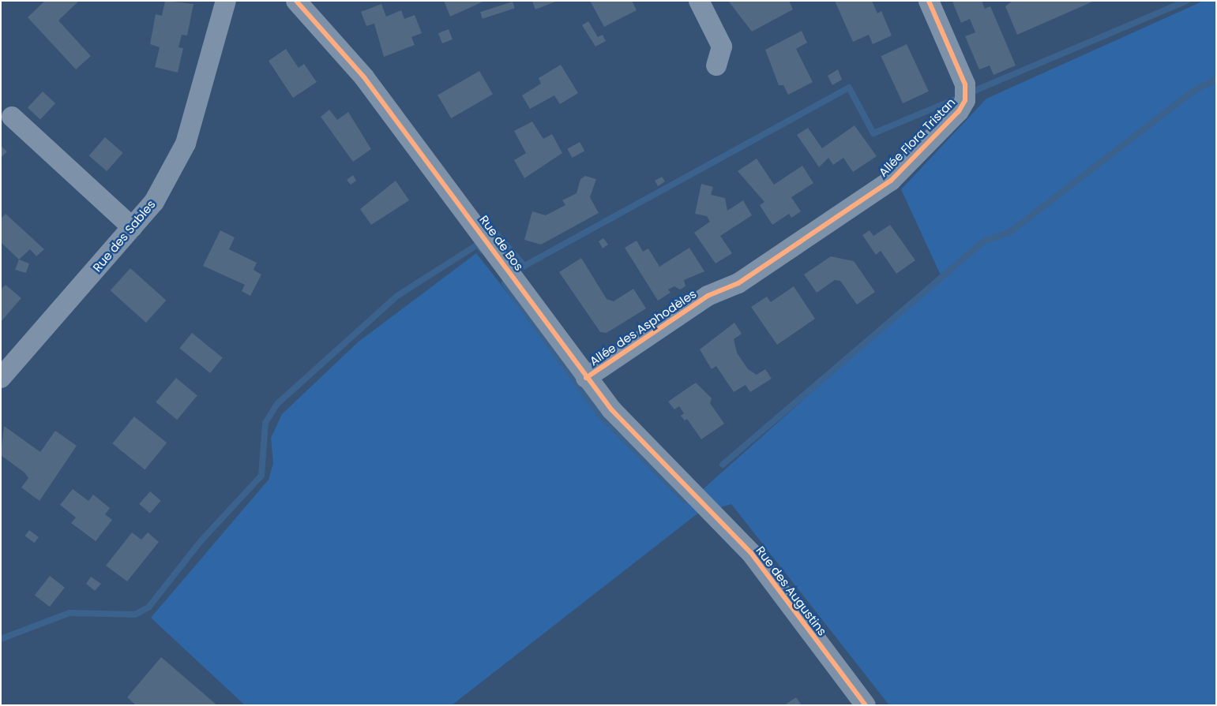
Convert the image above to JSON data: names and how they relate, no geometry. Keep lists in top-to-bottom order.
{
  "streets": {
    "street": [
      "Allée Flora Tristan",
      "Rue des Sables",
      "Rue de Bos",
      "Allée des Asphodèles",
      "Rue des Augustins"
    ]
  },
  "crossings": [
    ["Allée Flora Tristan", "Allée des Asphodèles"],
    ["Rue de Bos", "Allée des Asphodèles"],
    ["Rue de Bos", "Rue des Augustins"]
  ]
}
